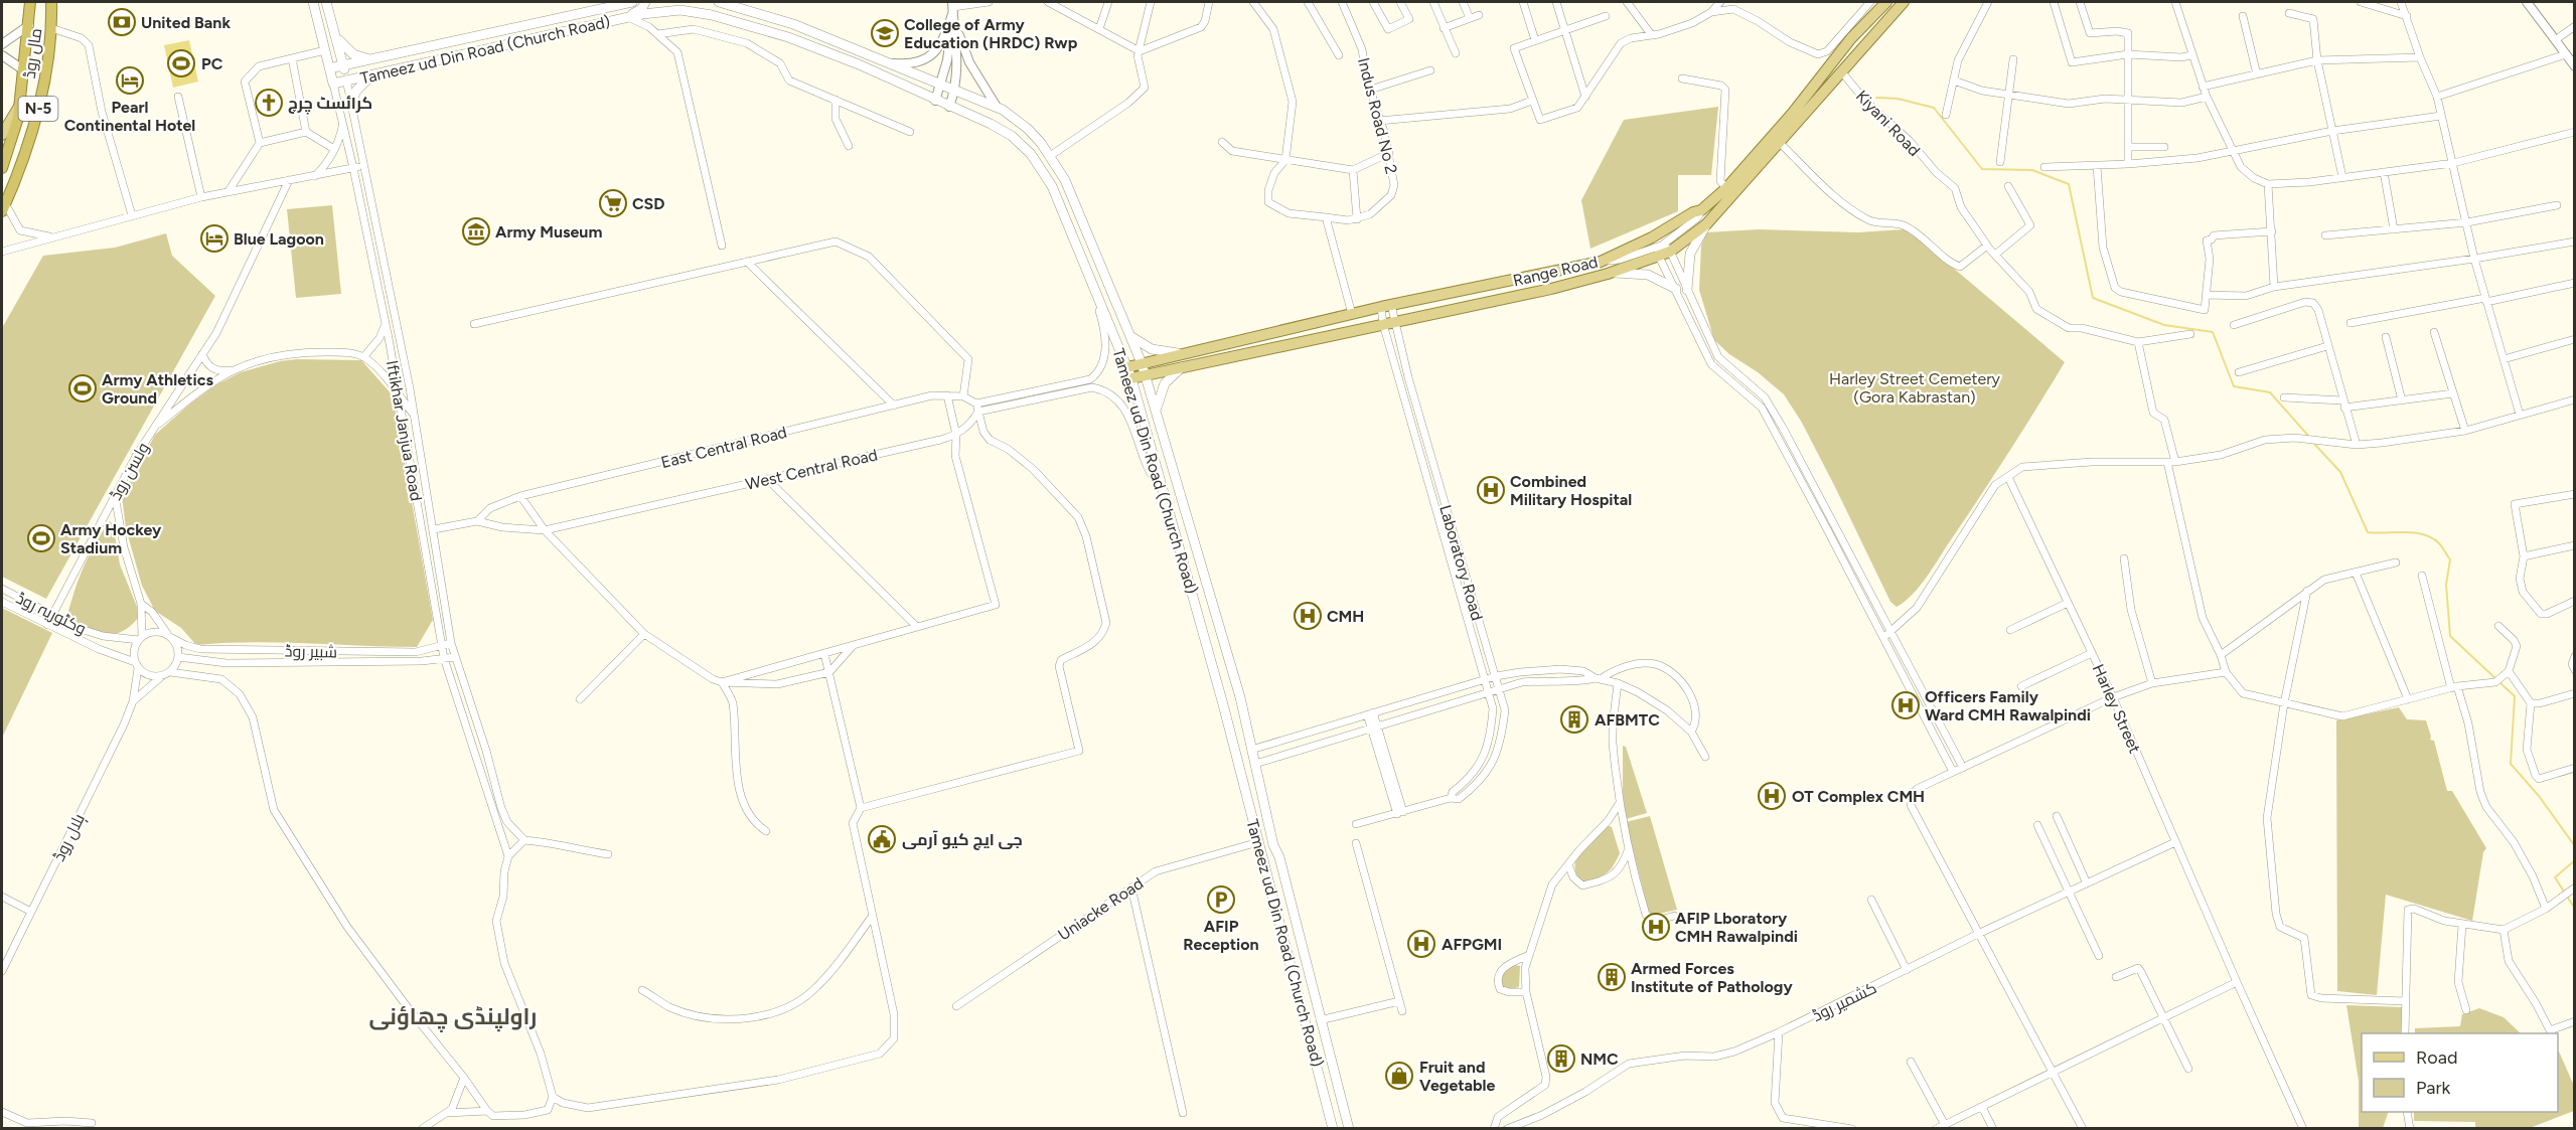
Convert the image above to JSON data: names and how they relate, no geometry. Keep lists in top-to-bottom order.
{
  "streets": {
    "highway": ["مال روڈ", "N-5"],
    "main road": ["Tameez ud Din Road (Church Road)", "Range Road", "Iftikhar Janjua Road"],
    "street": [
      "Indus Road No 2",
      "Kiyani Road",
      "East Central Road",
      "West Central Road",
      "ولسن روڈ",
      "Laboratory Road",
      "وکٹوریہ روڈ",
      "شبیر روڈ",
      "Harley Street",
      "ہلال روڈ",
      "Uniacke Road",
      "کشمیر روڈ"
    ]
  },
  "crossings": [
    ["Tameez ud Din Road (Church Road)", "Range Road"],
    ["Tameez ud Din Road (Church Road)", "Iftikhar Janjua Road"],
    ["Tameez ud Din Road (Church Road)", "Uniacke Road"],
    ["Range Road", "Laboratory Road"],
    ["Iftikhar Janjua Road", "شبیر روڈ"],
    ["East Central Road", "West Central Road"],
    ["ولسن روڈ", "وکٹوریہ روڈ"],
    ["وکٹوریہ روڈ", "شبیر روڈ"],
    ["وکٹوریہ روڈ", "ہلال روڈ"],
    ["شبیر روڈ", "ہلال روڈ"],
    ["Harley Street", "کشمیر روڈ"]
  ],
  "districts": ["راولپنڈی چھاؤنی"],
  "parks": ["Harley Street Cemetery (Gora Kabrastan)"],
  "places": {
    "bank": ["United Bank"],
    "school or university": ["College of Army Education (HRDC) Rwp"],
    "sports": ["PC", "Army Athletics Ground", "Army Hockey Stadium"],
    "hotel": ["Pearl Continental Hotel", "Blue Lagoon"],
    "church": ["کرائسٹ چرچ"],
    "supermarket": ["CSD"],
    "museum": ["Army Museum"],
    "hospital": [
      "Combined Military Hospital",
      "CMH",
      "Officers Family Ward CMH Rawalpindi",
      "OT Complex CMH",
      "AFIP Lboratory CMH Rawalpindi",
      "AFPGMI"
    ],
    "building": ["AFBMTC", "Armed Forces Institute of Pathology", "NMC"],
    "public building": ["جی ایچ کیو آرمی"],
    "parking": ["AFIP Reception"],
    "shop": ["Fruit and Vegetable"]
  },
  "legend": ["Road", "Park"]
}
